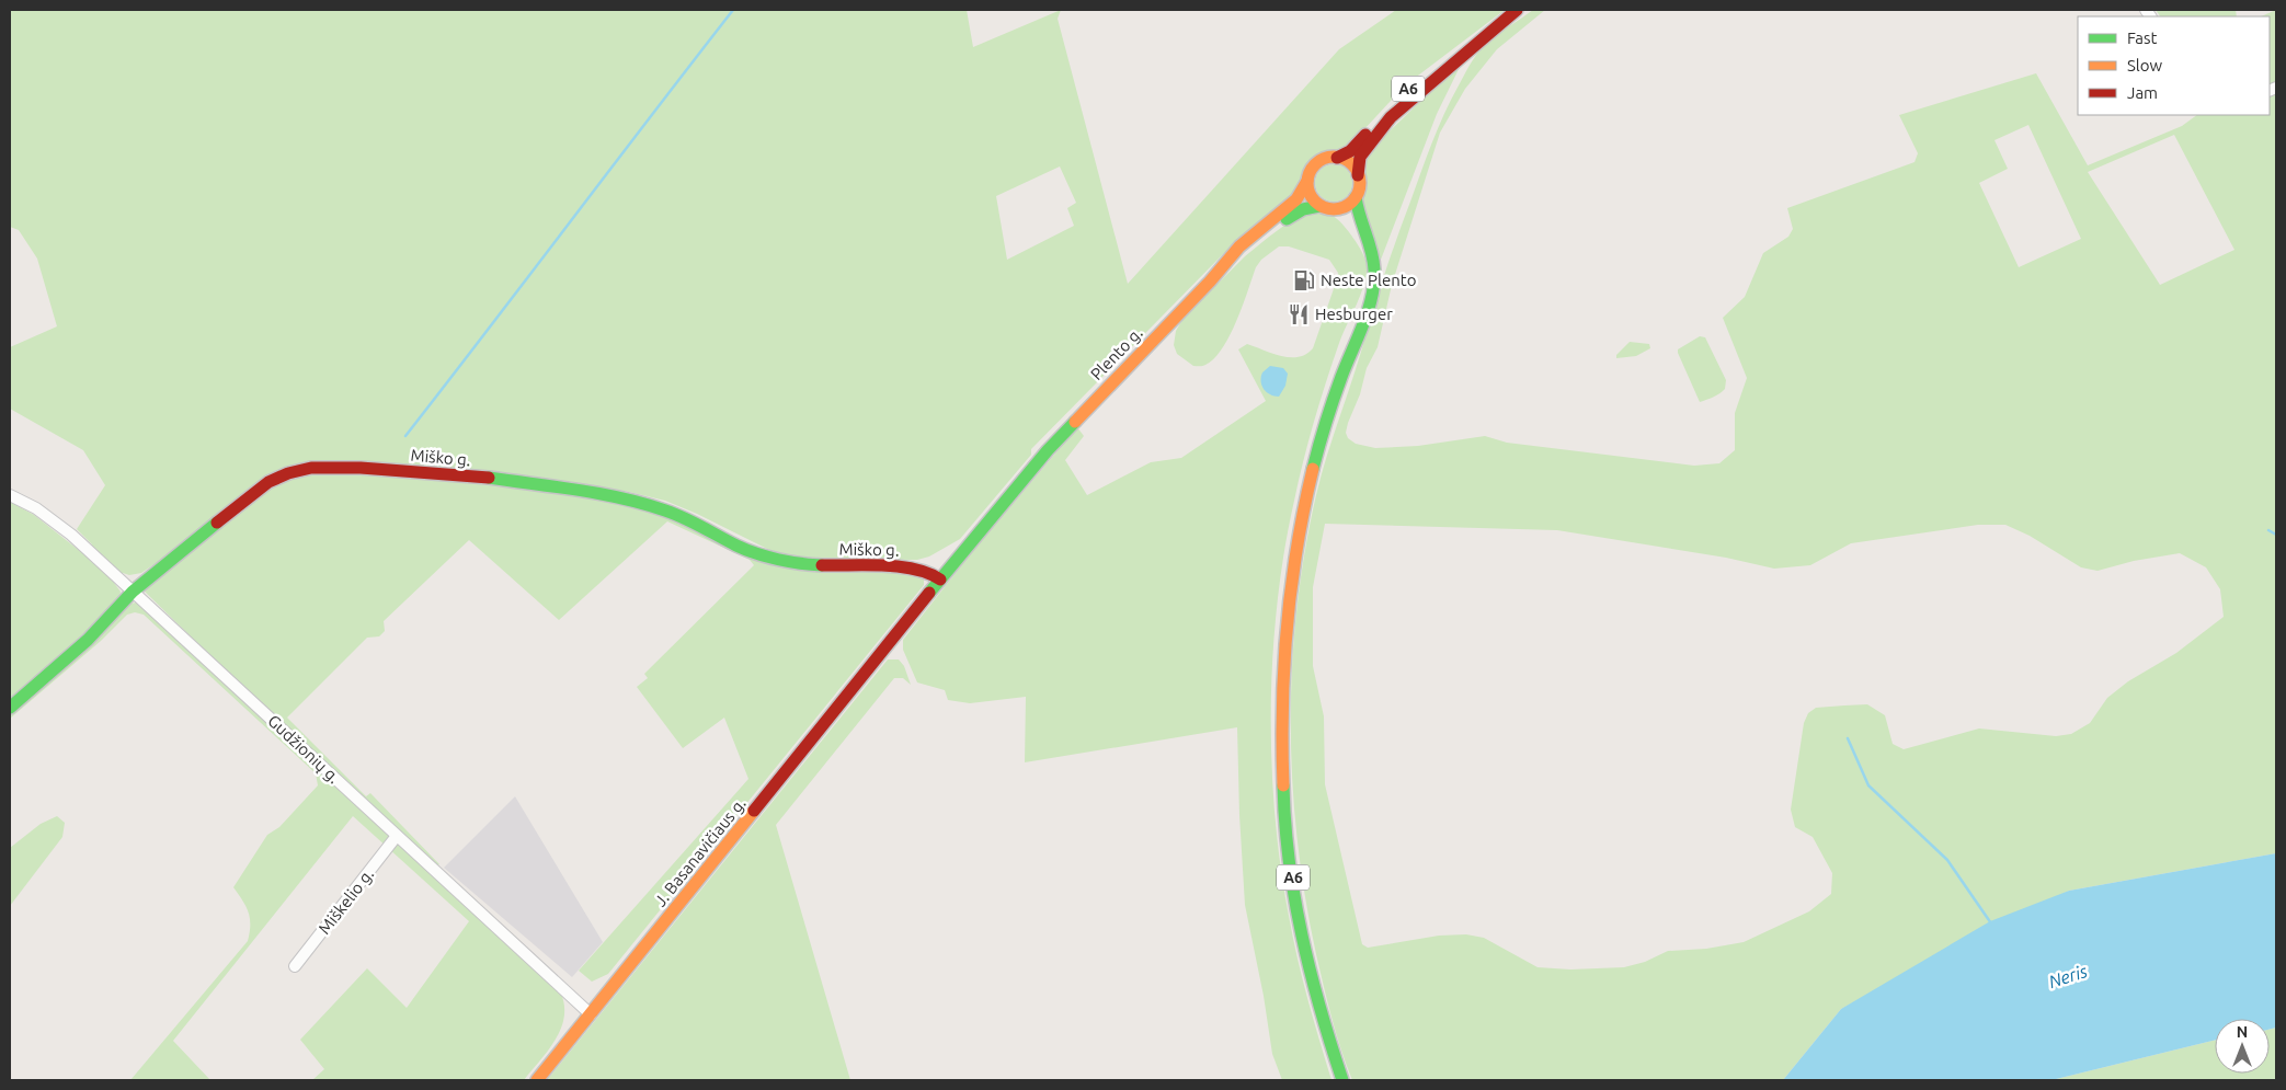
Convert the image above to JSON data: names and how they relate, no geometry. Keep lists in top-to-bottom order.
{
  "streets": {
    "main road": [
      "A6",
      "Plento g.",
      "Miško g.",
      "J. Basanavičiaus g."
    ],
    "street": ["Gudžionių g.", "Miškelio g."]
  },
  "crossings": [
    ["A6", "Plento g."],
    ["Plento g.", "Miško g."],
    ["Plento g.", "J. Basanavičiaus g."],
    ["Miško g.", "Gudžionių g."],
    ["Miško g.", "J. Basanavičiaus g."],
    ["Gudžionių g.", "J. Basanavičiaus g."],
    ["Gudžionių g.", "Miškelio g."]
  ],
  "water": ["Neris"],
  "places": {
    "fuel station": ["Neste Plento"],
    "restaurant": ["Hesburger"]
  },
  "legend": ["Fast", "Slow", "Jam"],
  "north": "top"
}
